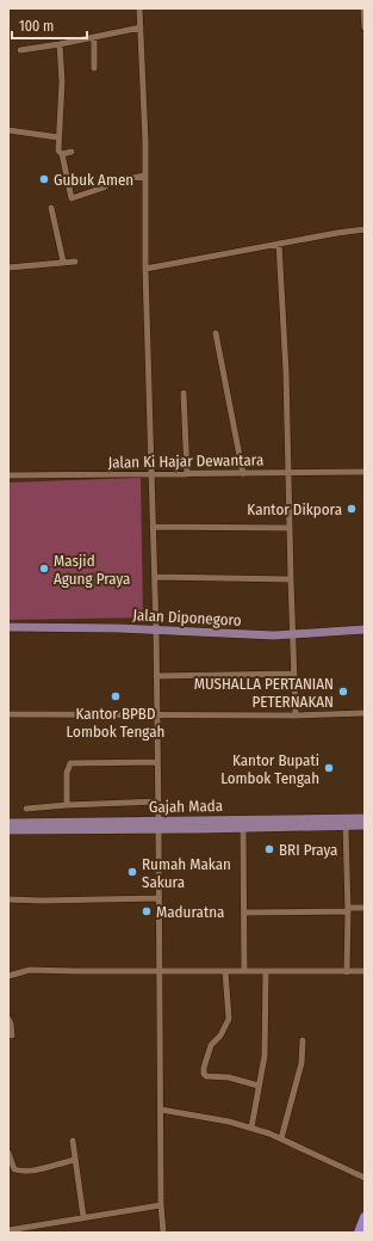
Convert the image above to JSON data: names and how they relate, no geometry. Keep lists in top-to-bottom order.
{
  "streets": {
    "main road": ["Jalan Diponegoro", "Gajah Mada"],
    "street": ["Jalan Ki Hajar Dewantara"]
  },
  "places": [
    "Gubuk Amen",
    "Kantor Dikpora",
    "Masjid Agung Praya",
    "MUSHALLA PERTANIAN PETERNAKAN",
    "Kantor BPBD Lombok Tengah",
    "Kantor Bupati Lombok Tengah",
    "BRI Praya",
    "Rumah Makan Sakura",
    "Maduratna"
  ],
  "scale_bar": "100 m"
}
